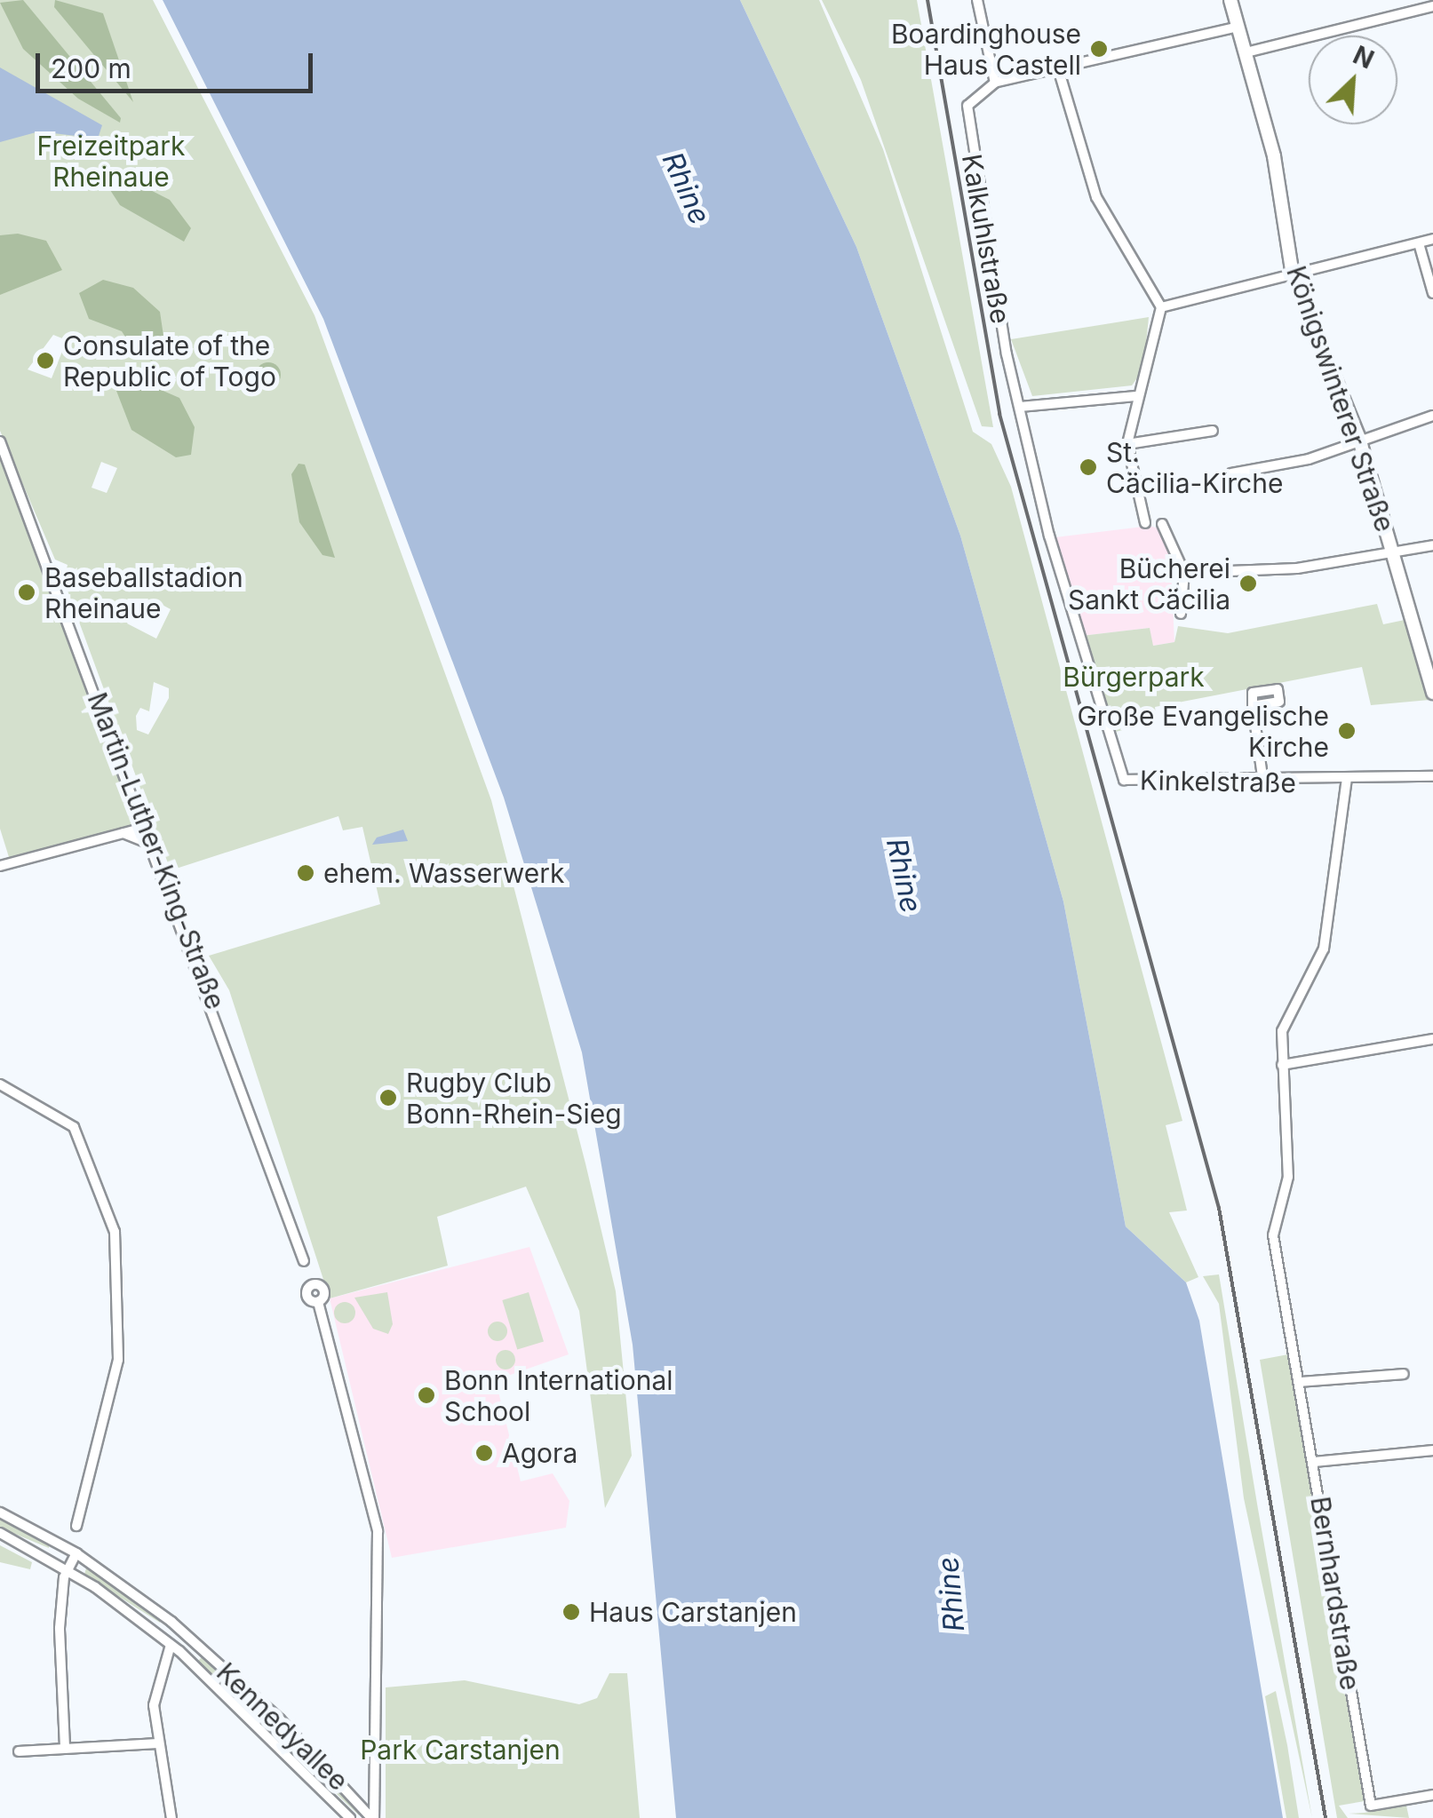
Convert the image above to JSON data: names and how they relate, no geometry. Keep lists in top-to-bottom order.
{
  "streets": {
    "main road": ["Königswinterer Straße"],
    "street": [
      "Kalkuhlstraße",
      "Kinkelstraße",
      "Martin-Luther-King-Straße",
      "Bernhardstraße",
      "Kennedyallee"
    ]
  },
  "crossings": [
    ["Kalkuhlstraße", "Kinkelstraße"],
    ["Kinkelstraße", "Bernhardstraße"]
  ],
  "water": ["Rhine"],
  "parks": ["Freizeitpark Rheinaue", "Bürgerpark", "Park Carstanjen"],
  "places": [
    "Boardinghouse Haus Castell",
    "Consulate of the Republic of Togo",
    "St. Cäcilia-Kirche",
    "Bücherei Sankt Cäcilia",
    "Baseballstadion Rheinaue",
    "Große Evangelische Kirche",
    "ehem. Wasserwerk",
    "Rugby Club Bonn-Rhein-Sieg",
    "Bonn International School",
    "Agora",
    "Haus Carstanjen"
  ],
  "scale_bar": "200 m",
  "north": "top right"
}
